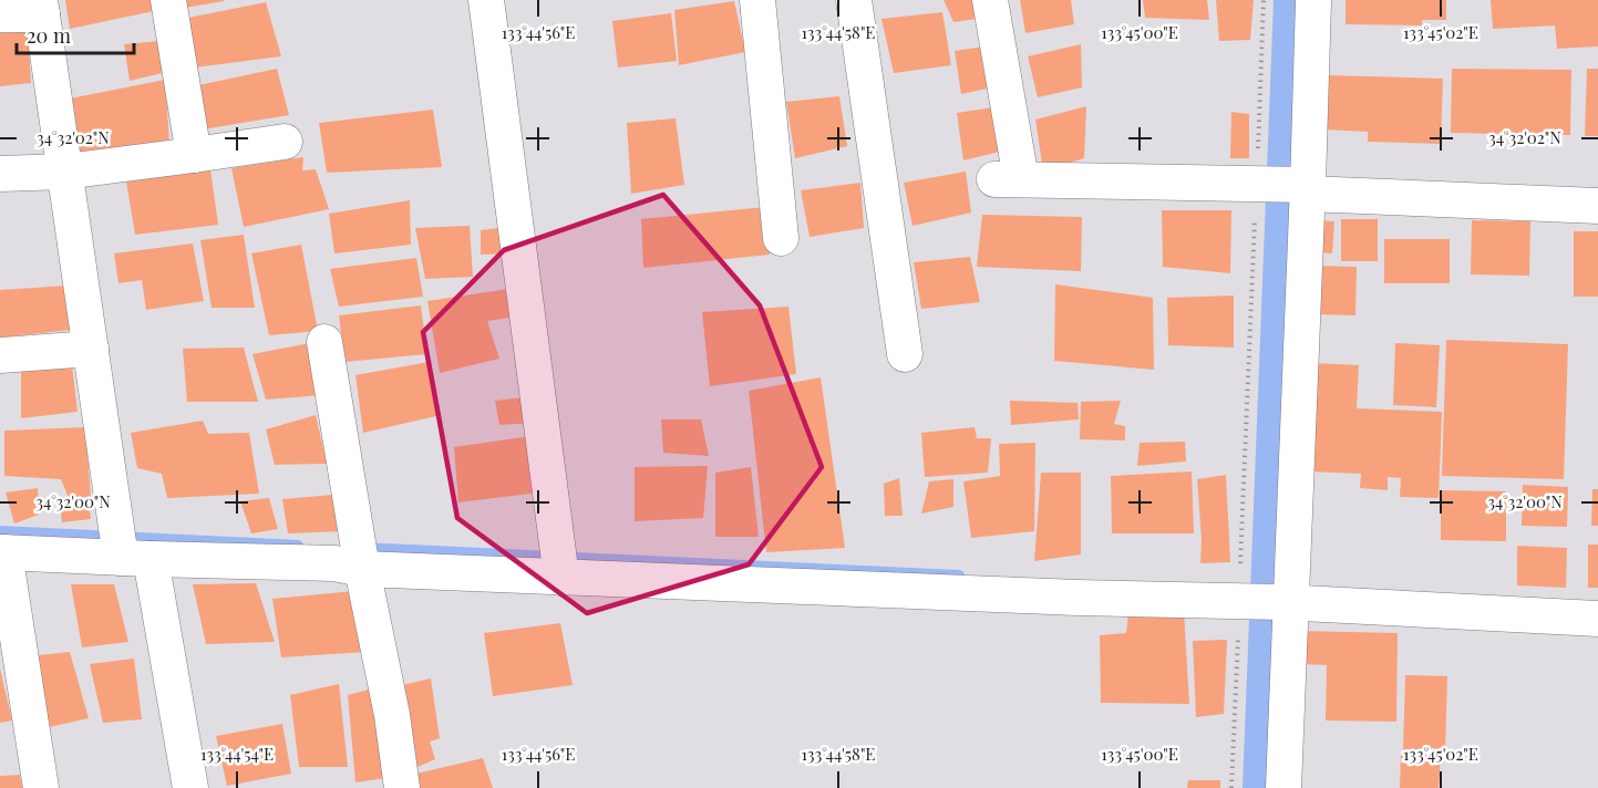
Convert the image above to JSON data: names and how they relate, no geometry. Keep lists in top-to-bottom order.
{
  "scale_bar": "20 m",
  "coordinates": [
    "133°44'56\"E",
    "133°44'58\"E",
    "133°45'00\"E",
    "133°45'02\"E",
    "34°32'02\"N",
    "34°32'00\"N",
    "133°44'54\"E"
  ]
}
